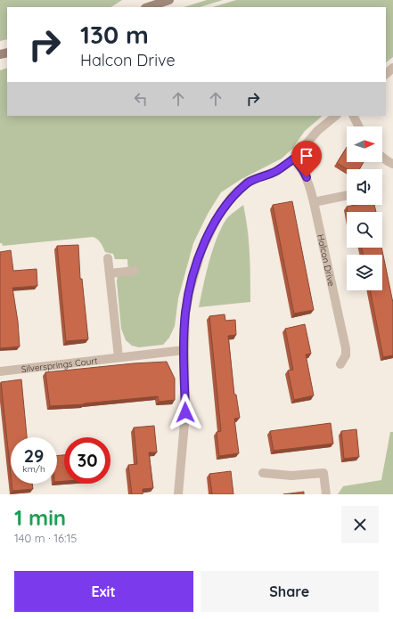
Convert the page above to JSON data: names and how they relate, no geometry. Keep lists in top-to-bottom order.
{
  "streets": {
    "street": ["Halcon Drive", "Silversprings Court"]
  },
  "north": "right",
  "page": {
    "turn": ["130 m", "Halcon Drive"],
    "speed": "29 km/h",
    "limit": "30",
    "heading": ["1 min", "140 m · 16:15"],
    "buttons": ["Exit", "Share"]
  }
}
